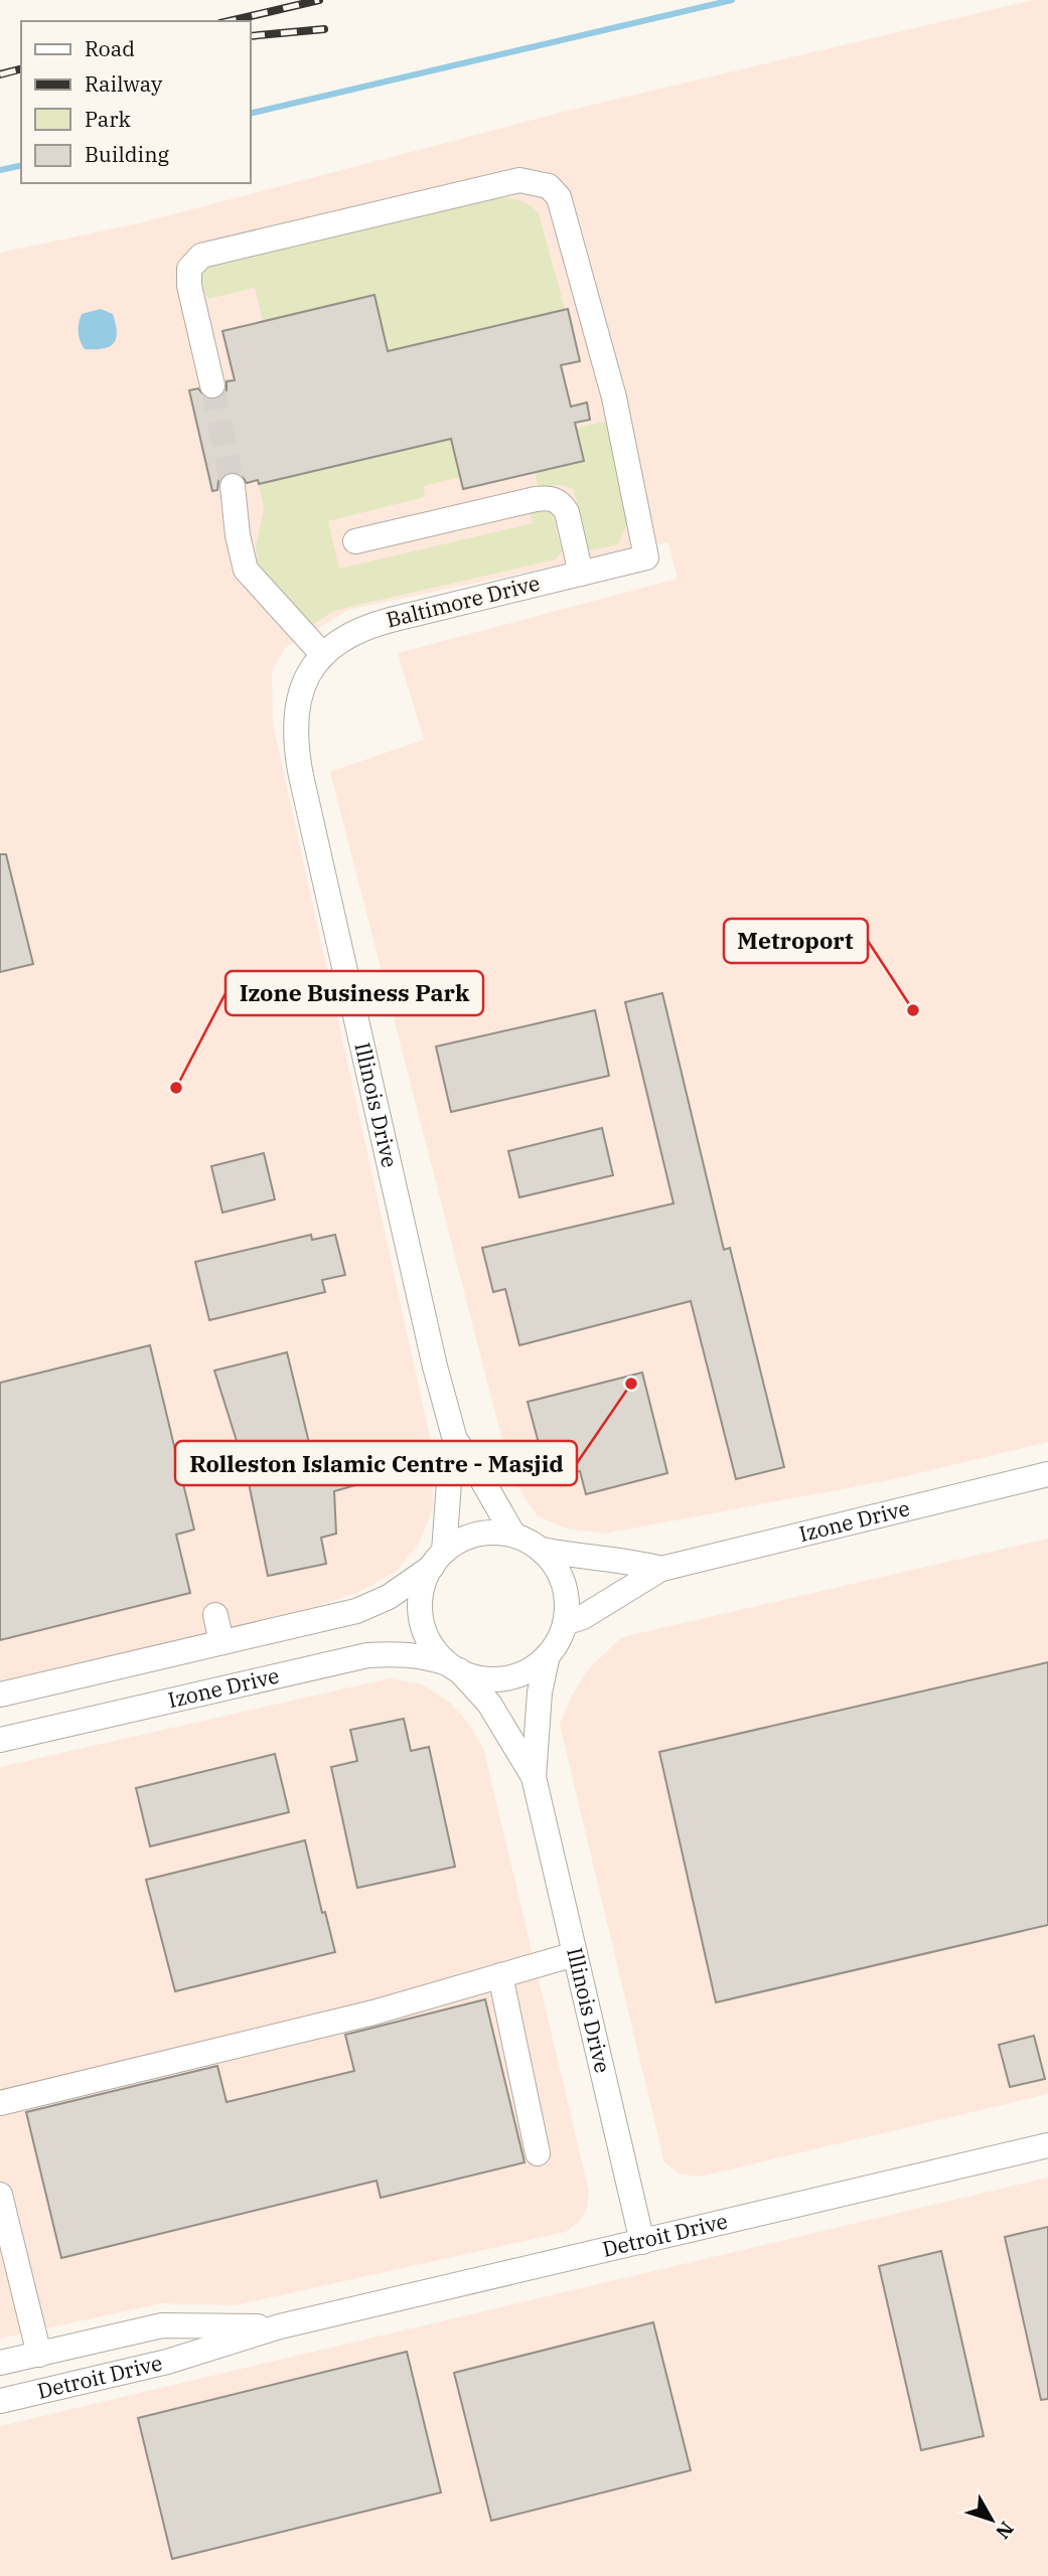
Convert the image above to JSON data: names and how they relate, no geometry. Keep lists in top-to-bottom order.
{
  "streets": {
    "street": [
      "Baltimore Drive",
      "Illinois Drive",
      "Izone Drive",
      "Detroit Drive"
    ]
  },
  "crossings": [
    ["Baltimore Drive", "Illinois Drive"],
    ["Illinois Drive", "Izone Drive"],
    ["Illinois Drive", "Detroit Drive"]
  ],
  "places": ["Metroport", "Izone Business Park", "Rolleston Islamic Centre - Masjid"],
  "legend": [
    "Road",
    "Railway",
    "Park",
    "Building"
  ],
  "north": "bottom right"
}
